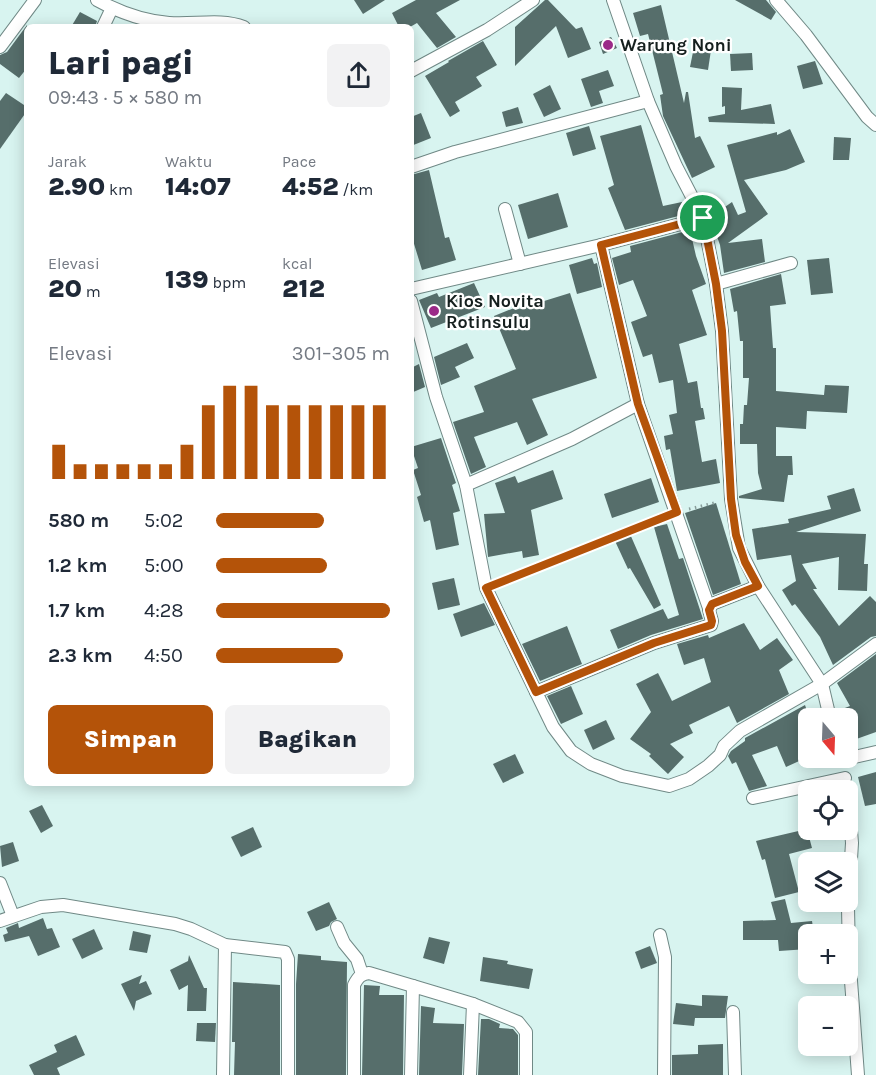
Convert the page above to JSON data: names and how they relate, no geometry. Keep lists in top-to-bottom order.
{
  "places": ["Warung Noni", "Kios Novita Rotinsulu"],
  "north": "bottom",
  "page": {
    "heading": ["Lari pagi", "09:43 · 5 × 580 m"],
    "stats": [
      ["Jarak", "2.90 km"],
      ["Waktu", "14:07"],
      ["Pace", "4:52 /km"],
      ["Elevasi", "20 m"],
      ["139 bpm"],
      ["kcal", "212"]
    ],
    "chart": ["Elevasi", "301–305 m"],
    "list": [
      {
        "name": "580 m",
        "note": "5:02"
      },
      {
        "name": "1.2 km",
        "note": "5:00"
      },
      {
        "name": "1.7 km",
        "note": "4:28"
      },
      {
        "name": "2.3 km",
        "note": "4:50"
      }
    ],
    "buttons": ["Simpan", "Bagikan"],
    "map_buttons": ["+", "−"]
  }
}
